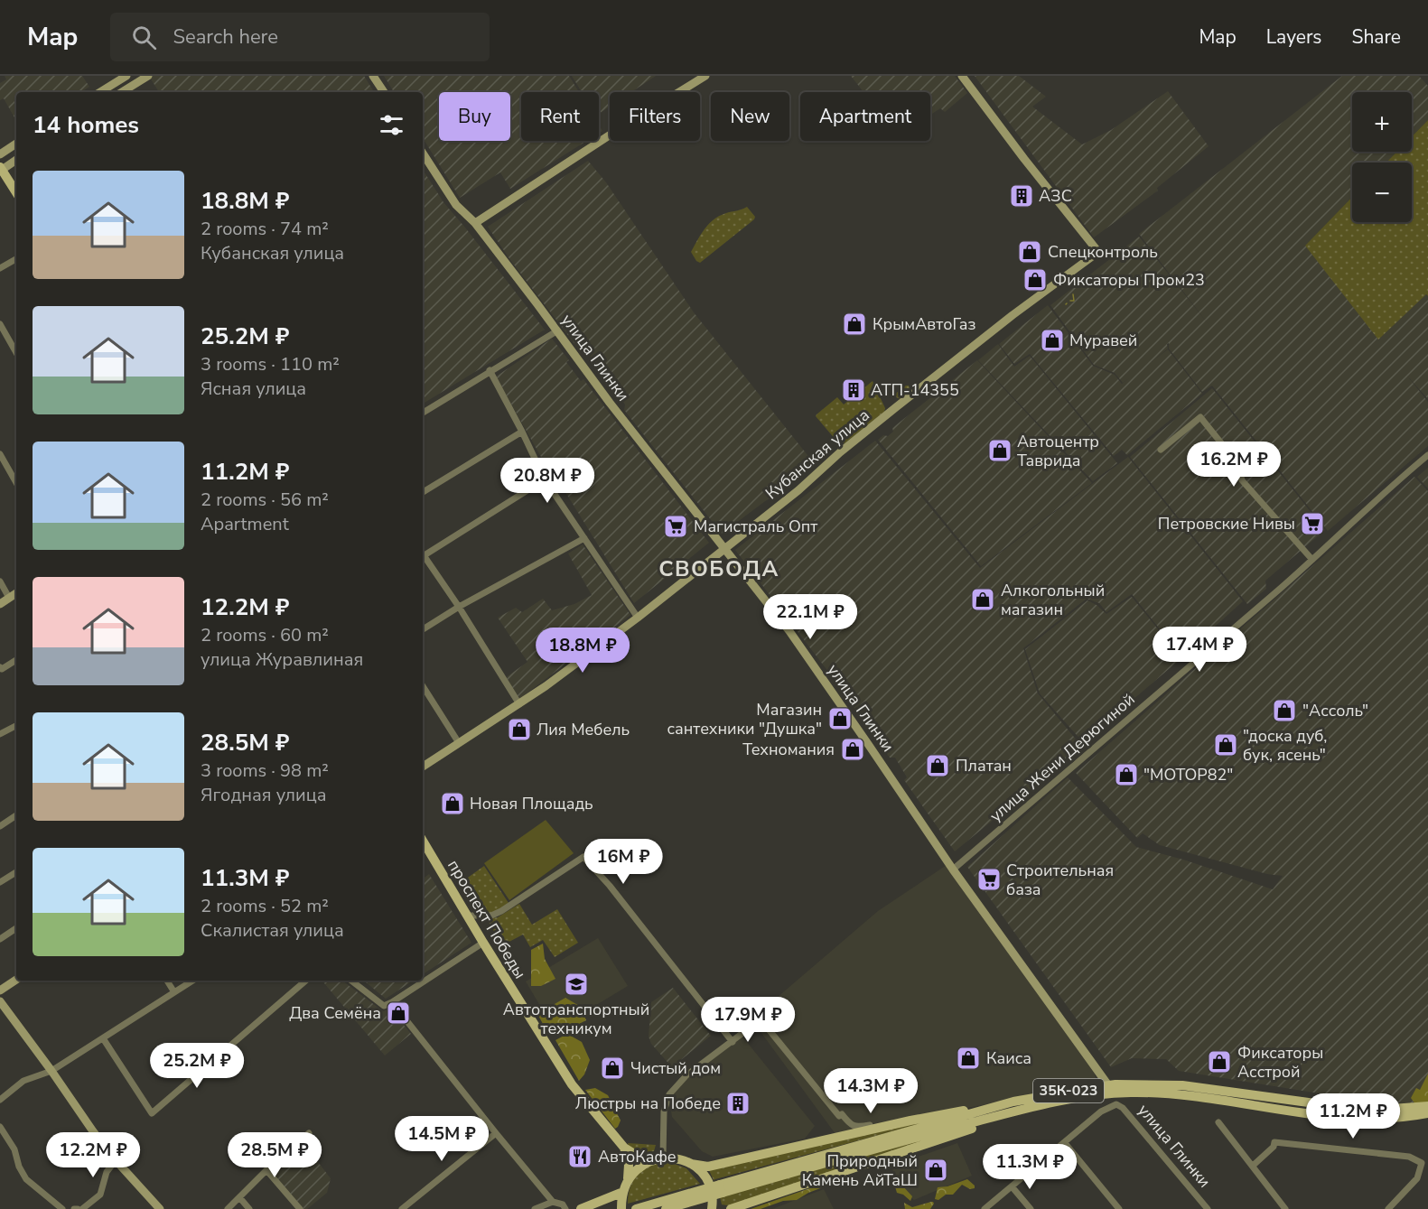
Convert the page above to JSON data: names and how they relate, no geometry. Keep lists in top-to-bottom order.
{
  "streets": {
    "main road": [
      "улица Глинки",
      "Кубанская улица",
      "проспект Победы",
      "35К-023"
    ],
    "street": ["улица Жени Дерюгиной"]
  },
  "crossings": [
    ["улица Глинки", "Кубанская улица"],
    ["улица Глинки", "улица Жени Дерюгиной"],
    ["улица Глинки", "35К-023"]
  ],
  "districts": ["СВОБОДА"],
  "places": {
    "building": ["АЗС", "АТП-14355", "Люстры на Победе"],
    "shop": [
      "Спецконтроль",
      "Фиксаторы Пром23",
      "КрымАвтоГаз",
      "Муравей",
      "Автоцентр Таврида",
      "Алкогольный магазин",
      "\"Ассоль\"",
      "Магазин сантехники \"Душка\"",
      "Лия Мебель",
      "\"доска дуб, бук, ясень\"",
      "Техномания",
      "Платан",
      "\"МОТОР82\"",
      "Новая Площадь",
      "Два Семёна",
      "Каиса",
      "Фиксаторы Асстрой",
      "Чистый дом",
      "Природный Камень АйТаШ"
    ],
    "supermarket": ["Петровские Нивы", "Магистраль Опт", "Строительная база"],
    "school or university": ["Автотранспортный техникум"],
    "restaurant": ["АвтоКафе"]
  },
  "page": {
    "header": "Map",
    "search": "Search here",
    "nav": ["Map", "Layers", "Share"],
    "map_buttons": ["+", "−"],
    "chip": [
      "Buy",
      "Rent",
      "Filters",
      "New",
      "Apartment"
    ],
    "heading": "14 homes",
    "list": [
      {
        "name": "18.8M ₽",
        "note": "2 rooms · 74 m² · Кубанская улица"
      },
      {
        "name": "25.2M ₽",
        "note": "3 rooms · 110 m² · Ясная улица"
      },
      {
        "name": "11.2M ₽",
        "note": "2 rooms · 56 m² · Apartment"
      },
      {
        "name": "12.2M ₽",
        "note": "2 rooms · 60 m² · улица Журавлиная"
      },
      {
        "name": "28.5M ₽",
        "note": "3 rooms · 98 m² · Ягодная улица"
      },
      {
        "name": "11.3M ₽",
        "note": "2 rooms · 52 m² · Скалистая улица"
      }
    ],
    "price": [
      "16.2M ₽",
      "20.8M ₽",
      "22.1M ₽",
      "17.4M ₽",
      "18.8M ₽",
      "16M ₽",
      "17.9M ₽",
      "25.2M ₽",
      "14.3M ₽",
      "11.2M ₽",
      "14.5M ₽",
      "12.2M ₽",
      "28.5M ₽",
      "11.3M ₽"
    ]
  }
}
